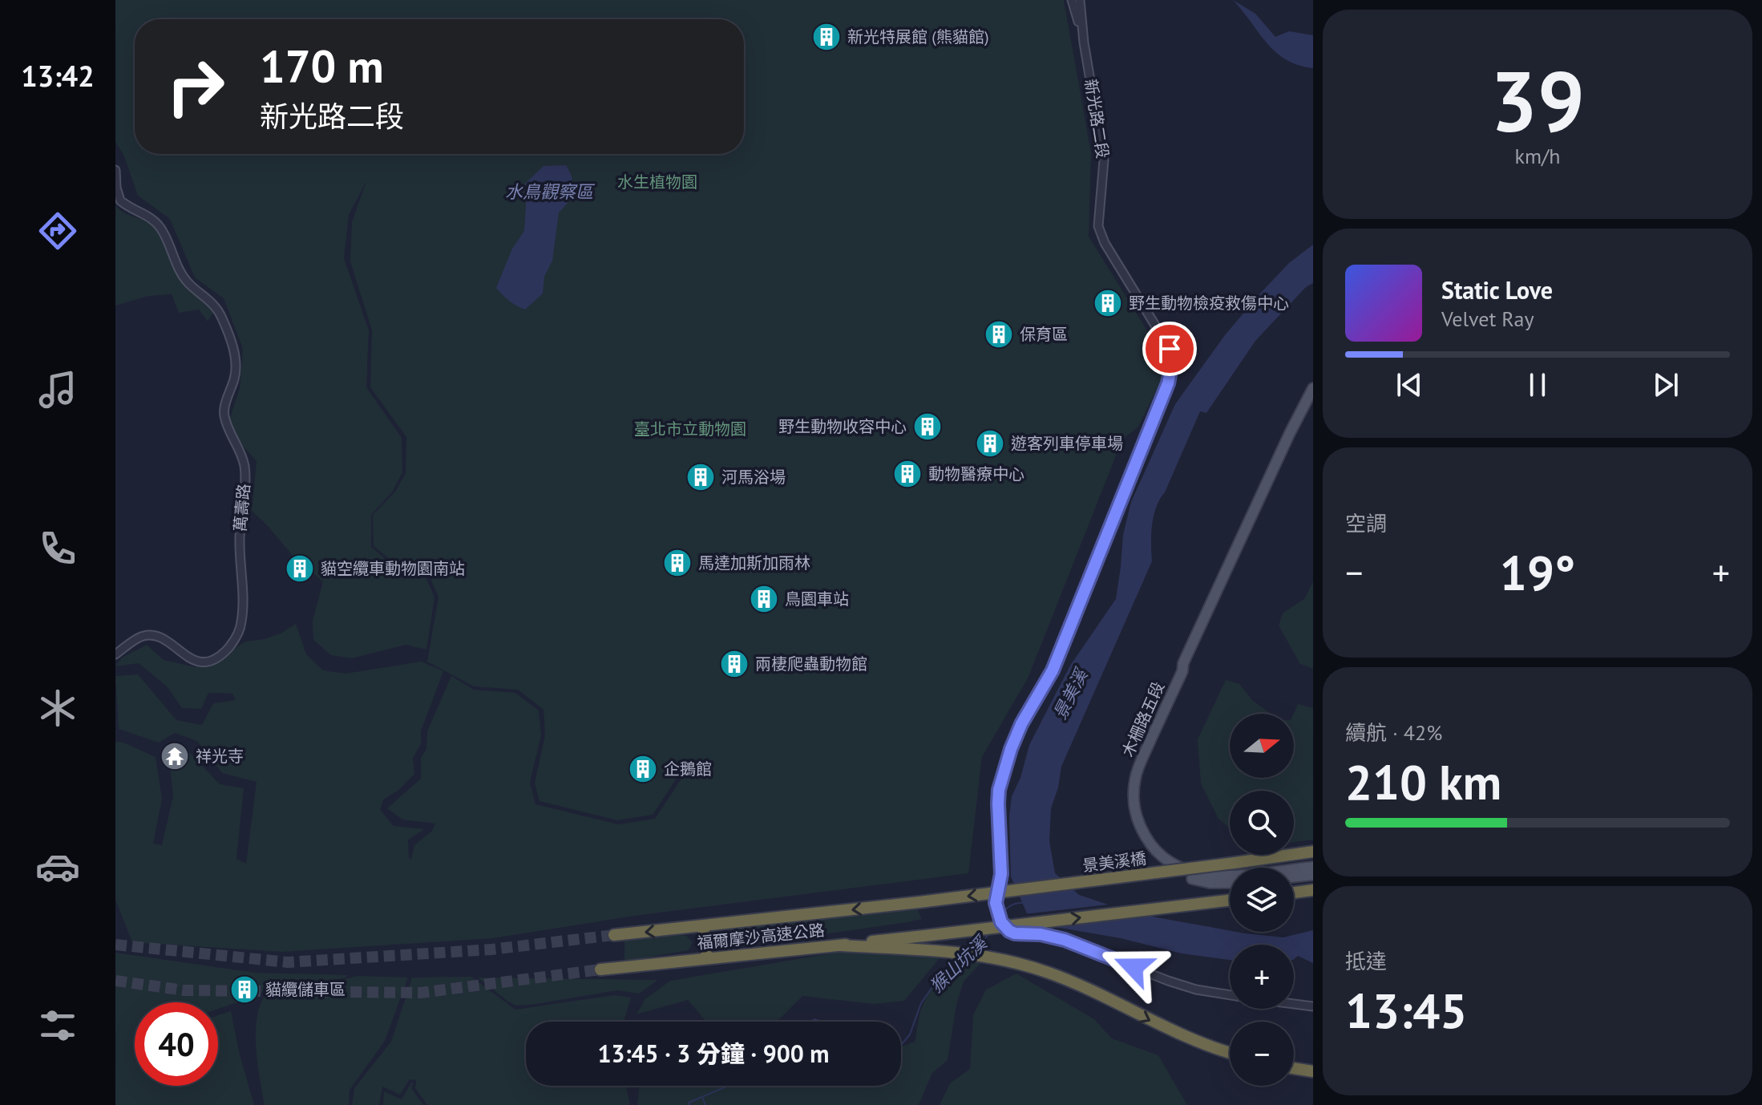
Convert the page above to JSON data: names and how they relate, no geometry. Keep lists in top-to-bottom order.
{
  "streets": {
    "highway": ["景美溪橋", "福爾摩沙高速公路"],
    "main road": ["木柵路五段"],
    "street": ["新光路二段", "萬壽路"]
  },
  "crossings": [
    ["景美溪橋", "福爾摩沙高速公路"]
  ],
  "water": ["水鳥觀察區", "景美溪", "猴山坑溪"],
  "parks": ["水生植物園", "臺北市立動物園"],
  "places": {
    "building": [
      "新光特展館 (熊貓館)",
      "野生動物檢疫救傷中心",
      "保育區",
      "野生動物收容中心",
      "遊客列車停車場",
      "動物醫療中心",
      "河馬浴場",
      "馬達加斯加雨林",
      "貓空纜車動物園南站",
      "鳥園車站",
      "兩棲爬蟲動物館",
      "企鵝館",
      "貓纜儲車區"
    ],
    "temple": ["祥光寺"]
  },
  "north": "right",
  "page": {
    "tabs": "13:42",
    "tile": [
      ["39", "km/h"],
      "空調",
      ["續航 · 42%", "210 km"],
      ["抵達", "13:45"]
    ],
    "turn": ["170 m", "新光路二段"],
    "song": ["Static Love", "Velvet Ray"],
    "heat": ["−", "19°", "+"],
    "map_buttons": ["+", "−"],
    "limit": "40",
    "trip": "13:45 · 3 分鐘 · 900 m"
  }
}
